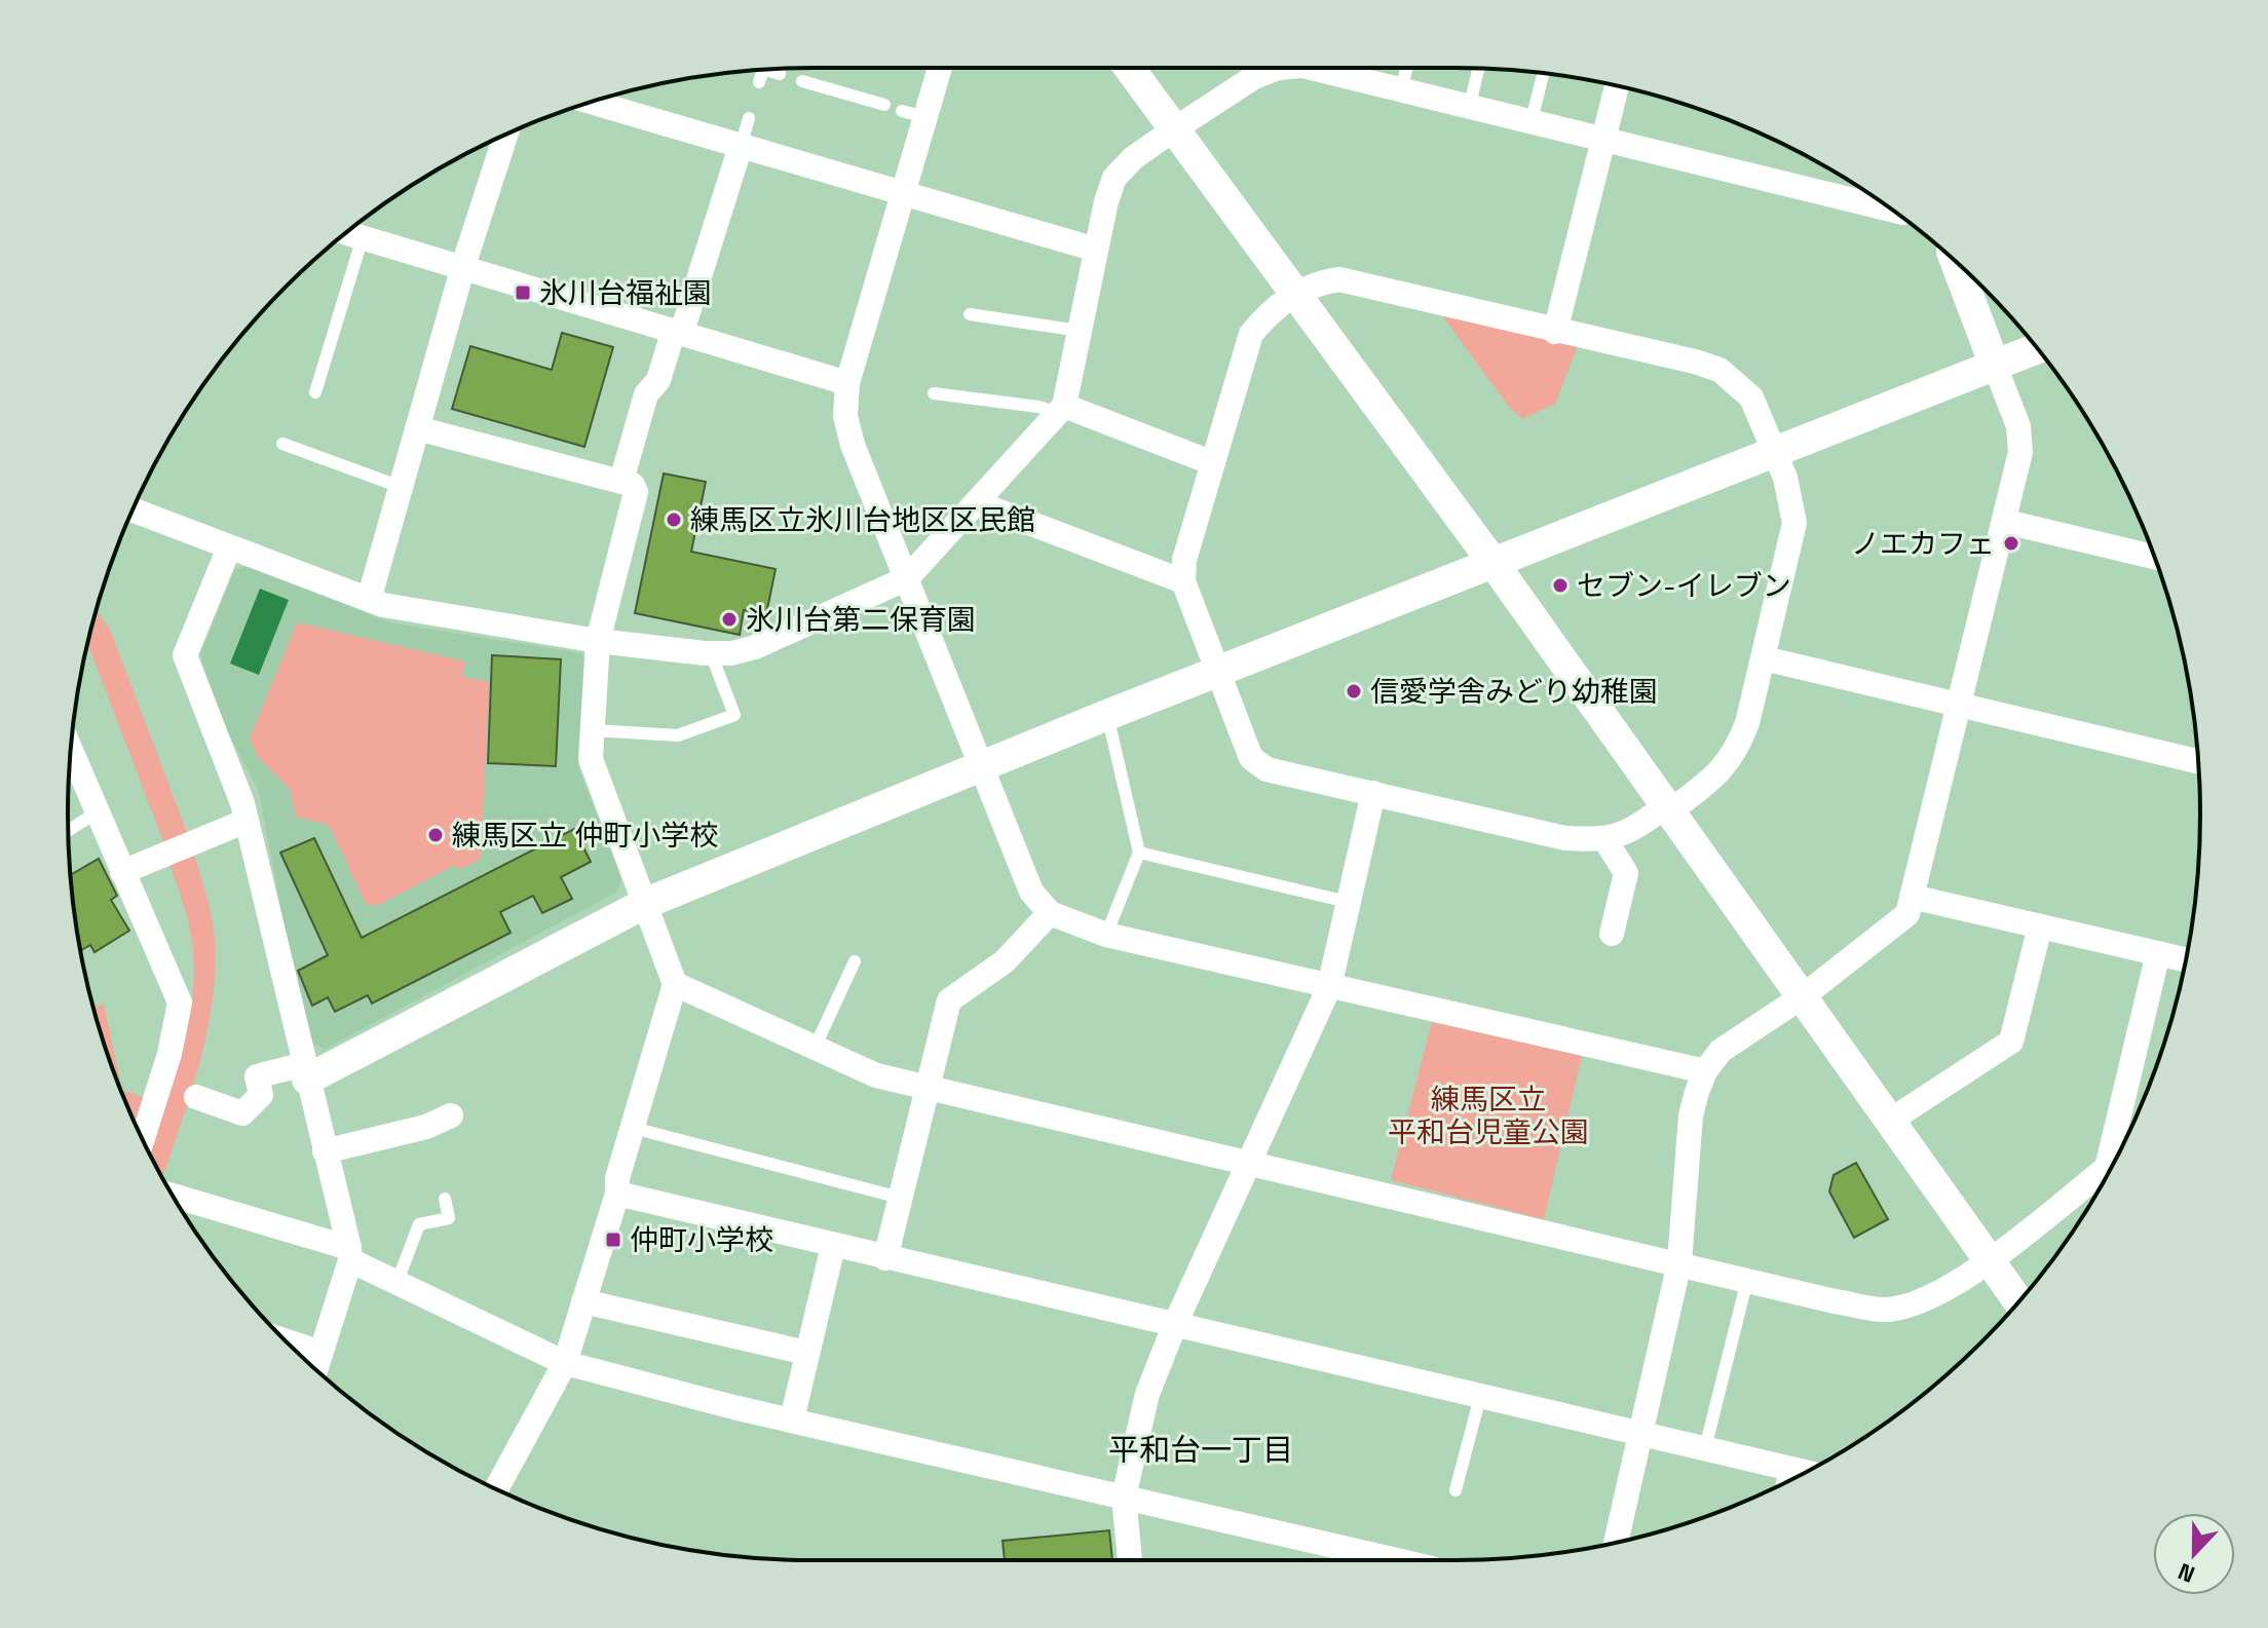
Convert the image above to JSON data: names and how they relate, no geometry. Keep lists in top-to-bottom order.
{
  "districts": ["平和台一丁目"],
  "parks": ["練馬区立 平和台児童公園"],
  "places": {
    "transit": ["氷川台福祉園", "仲町小学校"],
    "other": [
      "練馬区立氷川台地区区民館",
      "ノエカフェ",
      "セブン-イレブン",
      "氷川台第二保育園",
      "信愛学舎みどり幼稚園",
      "練馬区立 仲町小学校"
    ]
  },
  "north": "bottom"
}
